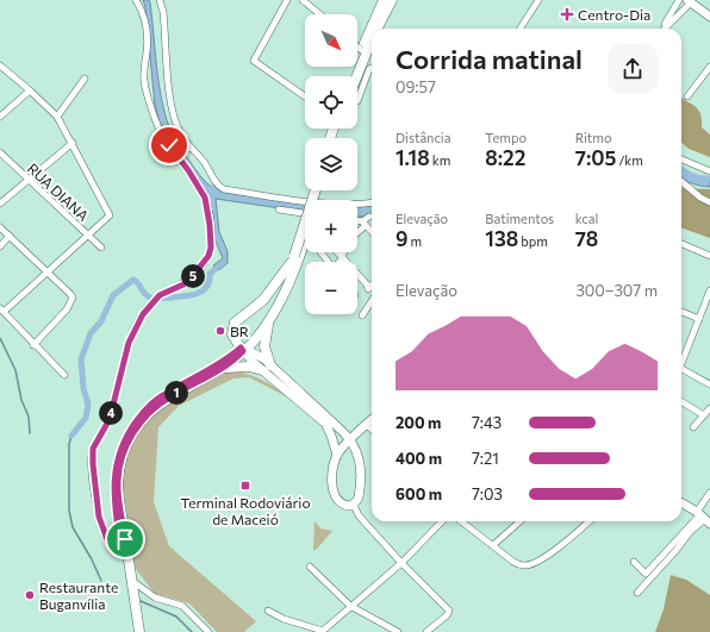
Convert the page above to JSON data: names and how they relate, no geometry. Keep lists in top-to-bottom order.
{
  "streets": {
    "street": ["RUA DIANA"]
  },
  "places": {
    "health": ["Centro-Dia"],
    "other": ["BR", "Restaurante Buganvília"],
    "transit": ["Terminal Rodoviário de Maceió"]
  },
  "north": "bottom right",
  "page": {
    "map_buttons": ["+", "−"],
    "heading": ["Corrida matinal", "09:57"],
    "stats": [
      ["Distância", "1.18 km"],
      ["Tempo", "8:22"],
      ["Ritmo", "7:05 /km"],
      ["Elevação", "9 m"],
      ["Batimentos", "138 bpm"],
      ["kcal", "78"]
    ],
    "pins": ["5", "1", "4"],
    "chart": ["Elevação", "300–307 m"],
    "list": [
      {
        "name": "200 m",
        "note": "7:43"
      },
      {
        "name": "400 m",
        "note": "7:21"
      },
      {
        "name": "600 m",
        "note": "7:03"
      }
    ]
  }
}
